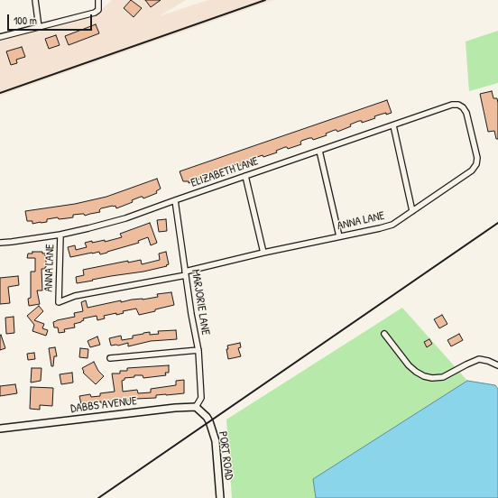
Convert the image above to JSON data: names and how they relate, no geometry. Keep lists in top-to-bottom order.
{
  "streets": {
    "street": [
      "ELIZABETH LANE",
      "ANNA LANE",
      "MARJORIE LANE",
      "DABBS AVENUE",
      "PORT ROAD"
    ]
  },
  "crossings": [
    ["ELIZABETH LANE", "ANNA LANE"],
    ["ELIZABETH LANE", "MARJORIE LANE"],
    ["ANNA LANE", "MARJORIE LANE"],
    ["MARJORIE LANE", "DABBS AVENUE"],
    ["MARJORIE LANE", "PORT ROAD"],
    ["DABBS AVENUE", "PORT ROAD"]
  ],
  "scale_bar": "100 m"
}
